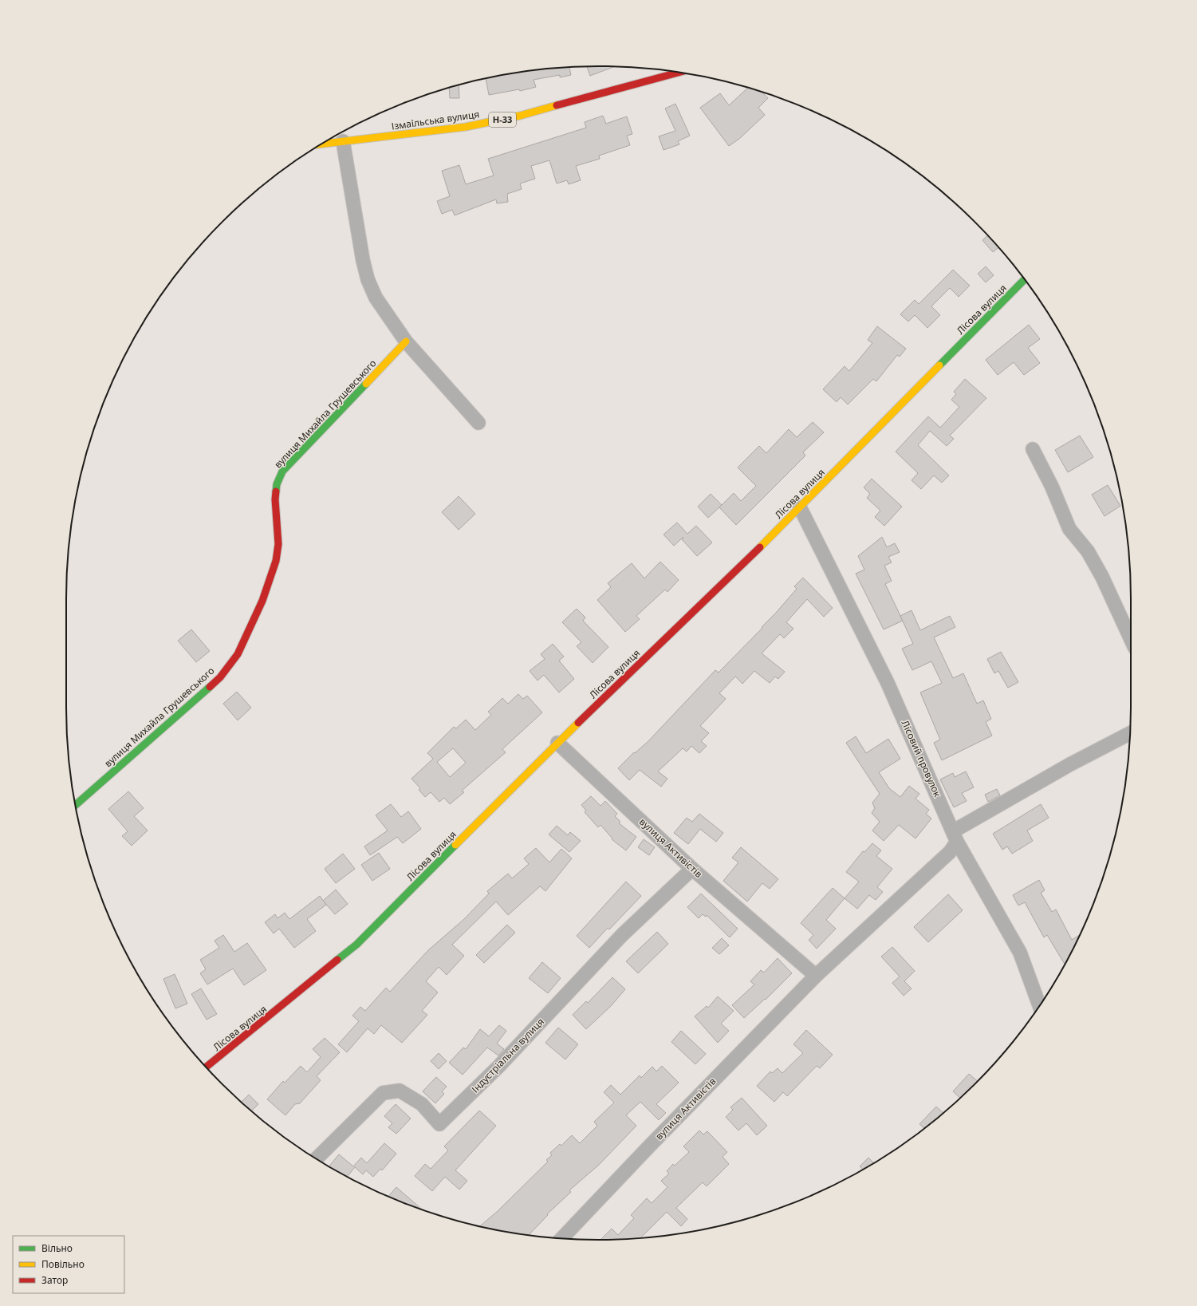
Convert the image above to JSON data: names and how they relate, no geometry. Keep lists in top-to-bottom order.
{
  "streets": {
    "street": [
      "Н-33",
      "Ізмаїльська вулиця",
      "Лісова вулиця",
      "вулиця Михайла Грушевського",
      "Лісовий провулок",
      "вулиця Активістів",
      "Індустріальна вулиця"
    ]
  },
  "crossings": [
    ["Лісова вулиця", "Лісовий провулок"],
    ["Лісова вулиця", "вулиця Активістів"],
    ["Лісовий провулок", "вулиця Активістів"],
    ["вулиця Активістів", "Індустріальна вулиця"]
  ],
  "legend": ["Вільно", "Повільно", "Затор"]
}
